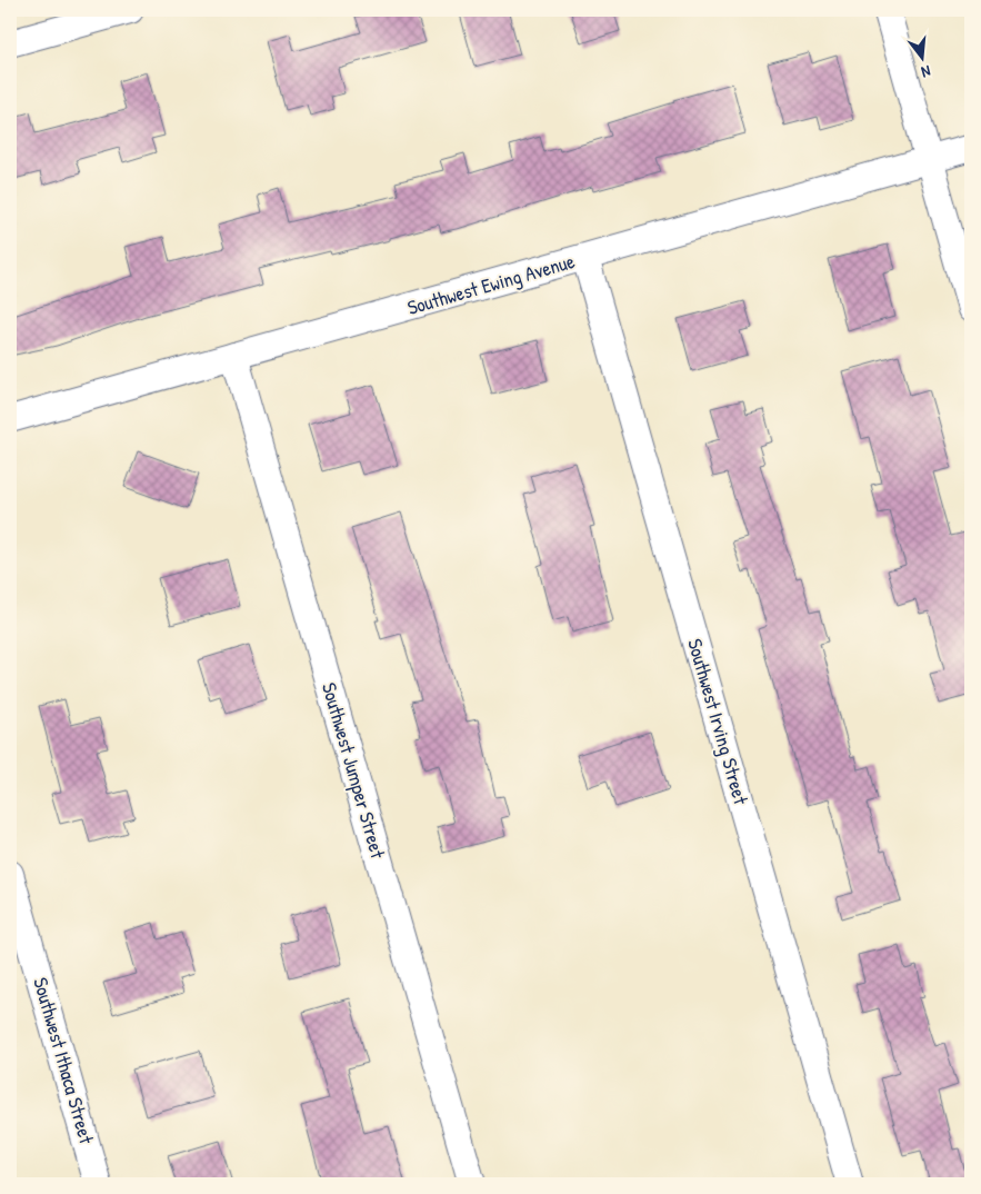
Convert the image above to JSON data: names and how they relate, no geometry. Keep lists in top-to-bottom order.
{
  "streets": {
    "street": [
      "Southwest Ewing Avenue",
      "Southwest Irving Street",
      "Southwest Jumper Street",
      "Southwest Ithaca Street"
    ]
  },
  "crossings": [
    ["Southwest Ewing Avenue", "Southwest Irving Street"],
    ["Southwest Ewing Avenue", "Southwest Jumper Street"]
  ],
  "north": "bottom"
}
